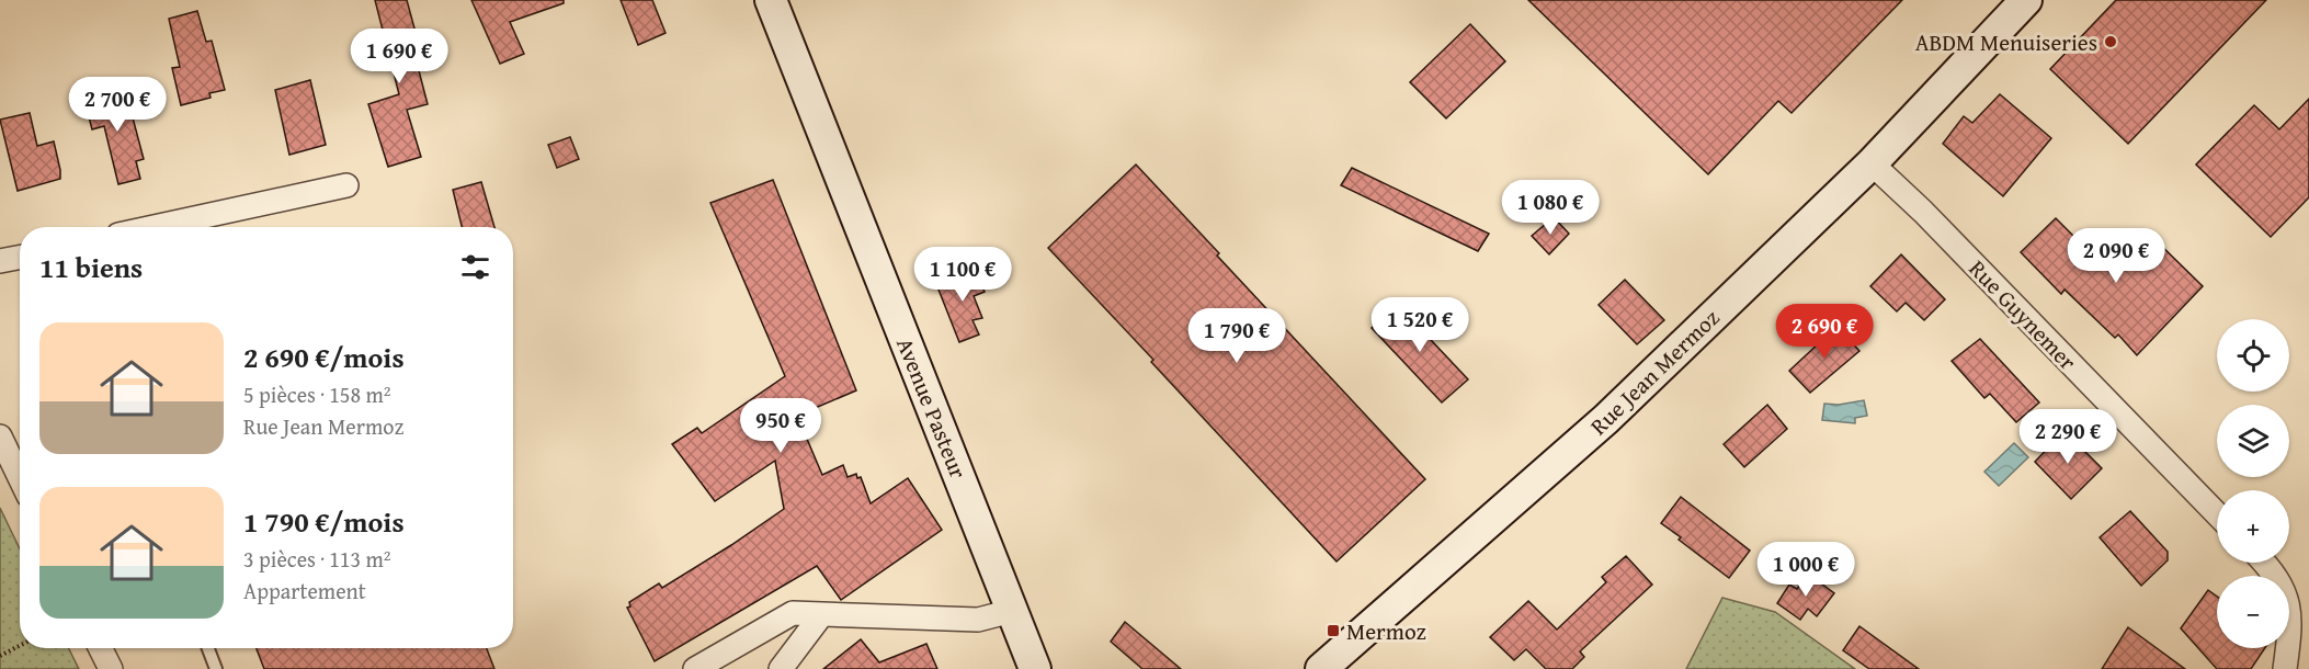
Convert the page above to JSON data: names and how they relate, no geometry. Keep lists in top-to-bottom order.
{
  "streets": {
    "street": ["Rue Guynemer", "Rue Jean Mermoz", "Avenue Pasteur"]
  },
  "crossings": [
    ["Rue Guynemer", "Rue Jean Mermoz"]
  ],
  "places": {
    "other": ["ABDM Menuiseries"],
    "transit": ["Mermoz"]
  },
  "page": {
    "price": [
      "1 690 €",
      "2 700 €",
      "1 080 €",
      "2 090 €",
      "1 100 €",
      "1 520 €",
      "2 690 €",
      "1 790 €",
      "950 €",
      "2 290 €",
      "1 000 €"
    ],
    "heading": "11 biens",
    "list": [
      {
        "name": "2 690 €/mois",
        "note": "5 pièces · 158 m² · Rue Jean Mermoz"
      },
      {
        "name": "1 790 €/mois",
        "note": "3 pièces · 113 m² · Appartement"
      }
    ],
    "map_buttons": ["+", "−"]
  }
}
